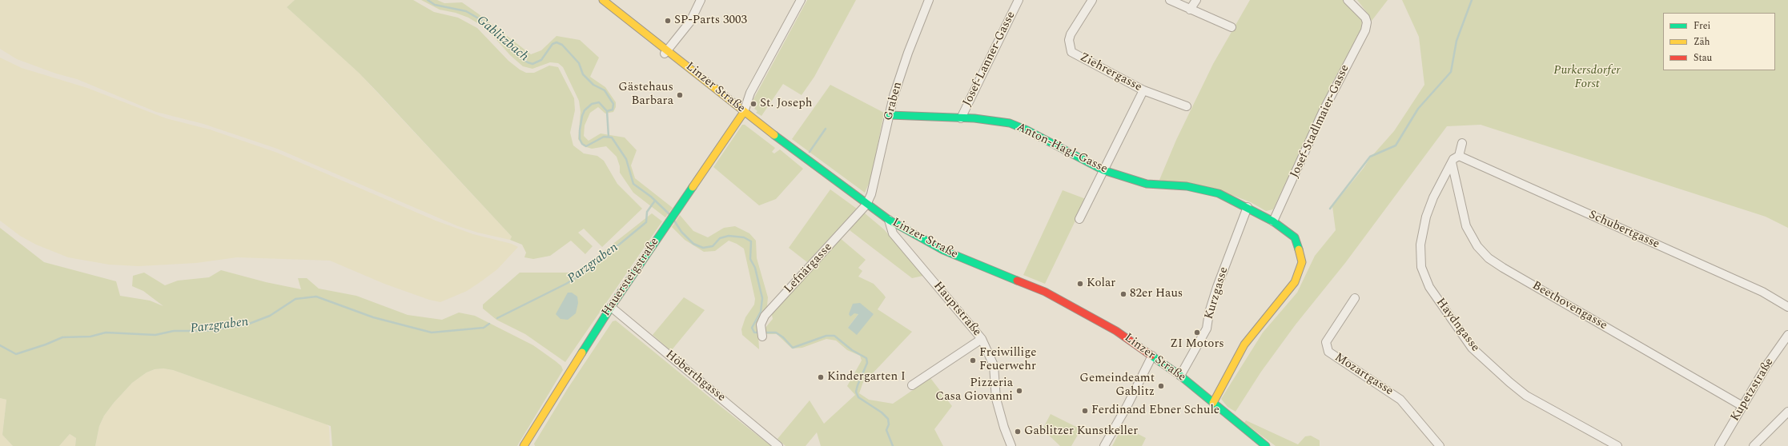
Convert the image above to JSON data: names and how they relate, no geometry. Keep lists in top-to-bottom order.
{
  "streets": {
    "street": [
      "Josef-Lanner-Gasse",
      "Ziehrergasse",
      "Linzer Straße",
      "Graben",
      "Josef-Stadlmaier-Gasse",
      "Anton-Hagl-Gasse",
      "Schubertgasse",
      "Lefnärgasse",
      "Hauersteigstraße",
      "Kurzgasse",
      "Beethovengasse",
      "Hauptstraße",
      "Haydngasse",
      "Mozartgasse",
      "Höberthgasse",
      "Kupetzstraße"
    ]
  },
  "crossings": [
    ["Josef-Lanner-Gasse", "Anton-Hagl-Gasse"],
    ["Linzer Straße", "Graben"],
    ["Linzer Straße", "Anton-Hagl-Gasse"],
    ["Linzer Straße", "Lefnärgasse"],
    ["Linzer Straße", "Hauersteigstraße"],
    ["Linzer Straße", "Kurzgasse"],
    ["Linzer Straße", "Hauptstraße"],
    ["Graben", "Anton-Hagl-Gasse"],
    ["Graben", "Lefnärgasse"],
    ["Josef-Stadlmaier-Gasse", "Anton-Hagl-Gasse"],
    ["Anton-Hagl-Gasse", "Kurzgasse"],
    ["Schubertgasse", "Haydngasse"],
    ["Hauersteigstraße", "Höberthgasse"],
    ["Beethovengasse", "Haydngasse"],
    ["Beethovengasse", "Kupetzstraße"]
  ],
  "water": ["Gablitzbach", "Parzgraben"],
  "parks": ["Purkersdorfer Forst"],
  "places": [
    "SP-Parts 3003",
    "Gästehaus Barbara",
    "St. Joseph",
    "Kolar",
    "82er Haus",
    "ZI Motors",
    "Freiwillige Feuerwehr",
    "Kindergarten I",
    "Gemeindeamt Gablitz",
    "Pizzeria Casa Giovanni",
    "Ferdinand Ebner Schule",
    "Gablitzer Kunstkeller"
  ],
  "legend": ["Frei", "Zäh", "Stau"]
}
